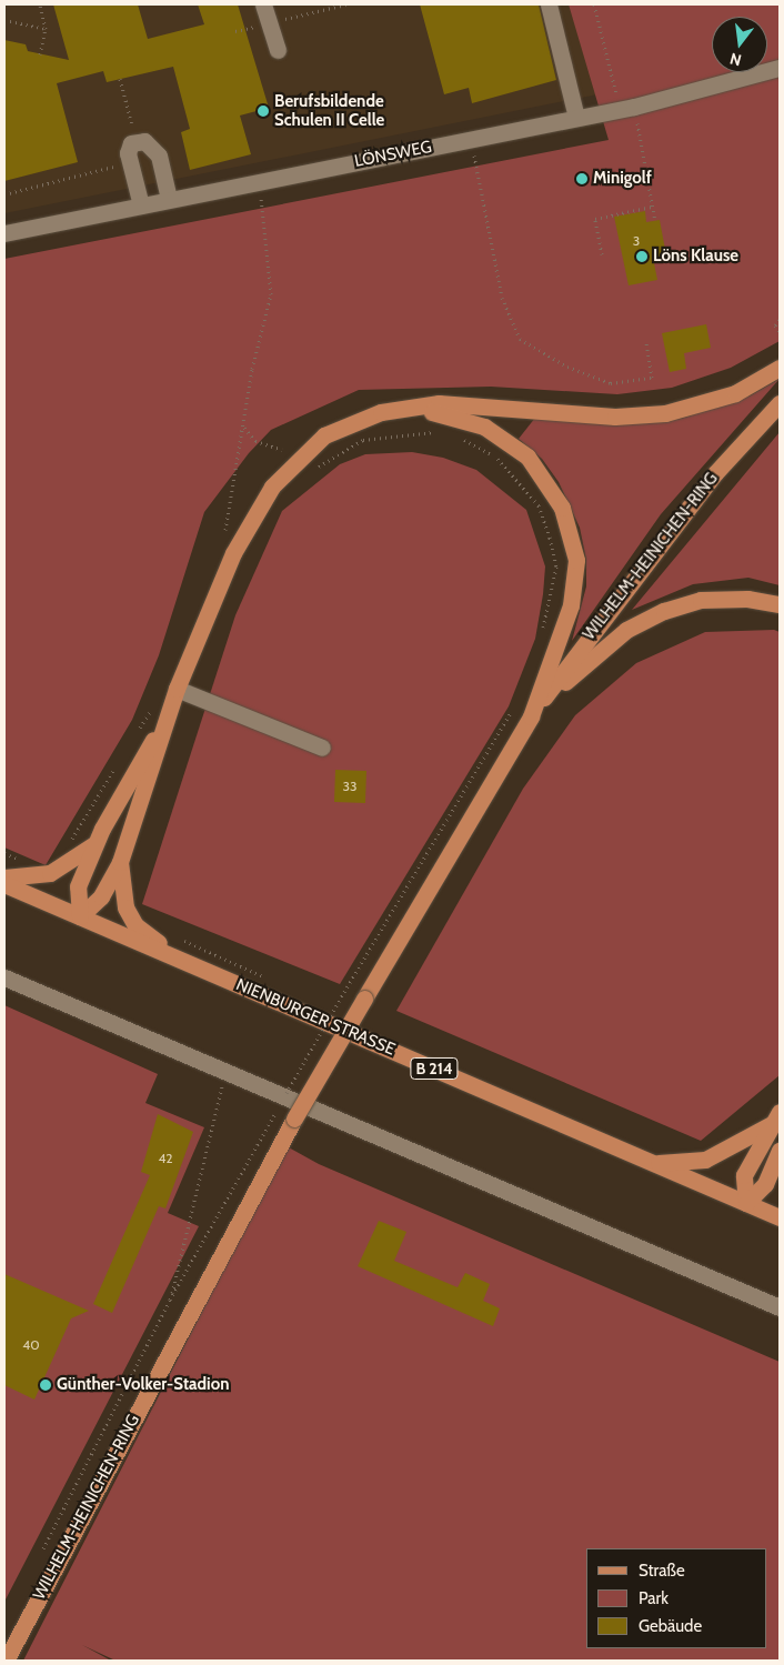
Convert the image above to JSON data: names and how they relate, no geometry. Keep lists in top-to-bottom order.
{
  "streets": {
    "main road": ["WILHELM-HEINICHEN-RING", "NIENBURGER STRASSE", "B 214"],
    "street": ["LÖNSWEG"]
  },
  "places": [
    "Berufsbildende Schulen II Celle",
    "Minigolf",
    "Löns Klause",
    "Günther-Volker-Stadion"
  ],
  "house_numbers": [
    "3",
    "33",
    "42",
    "40"
  ],
  "legend": ["Straße", "Park", "Gebäude"],
  "north": "bottom"
}
